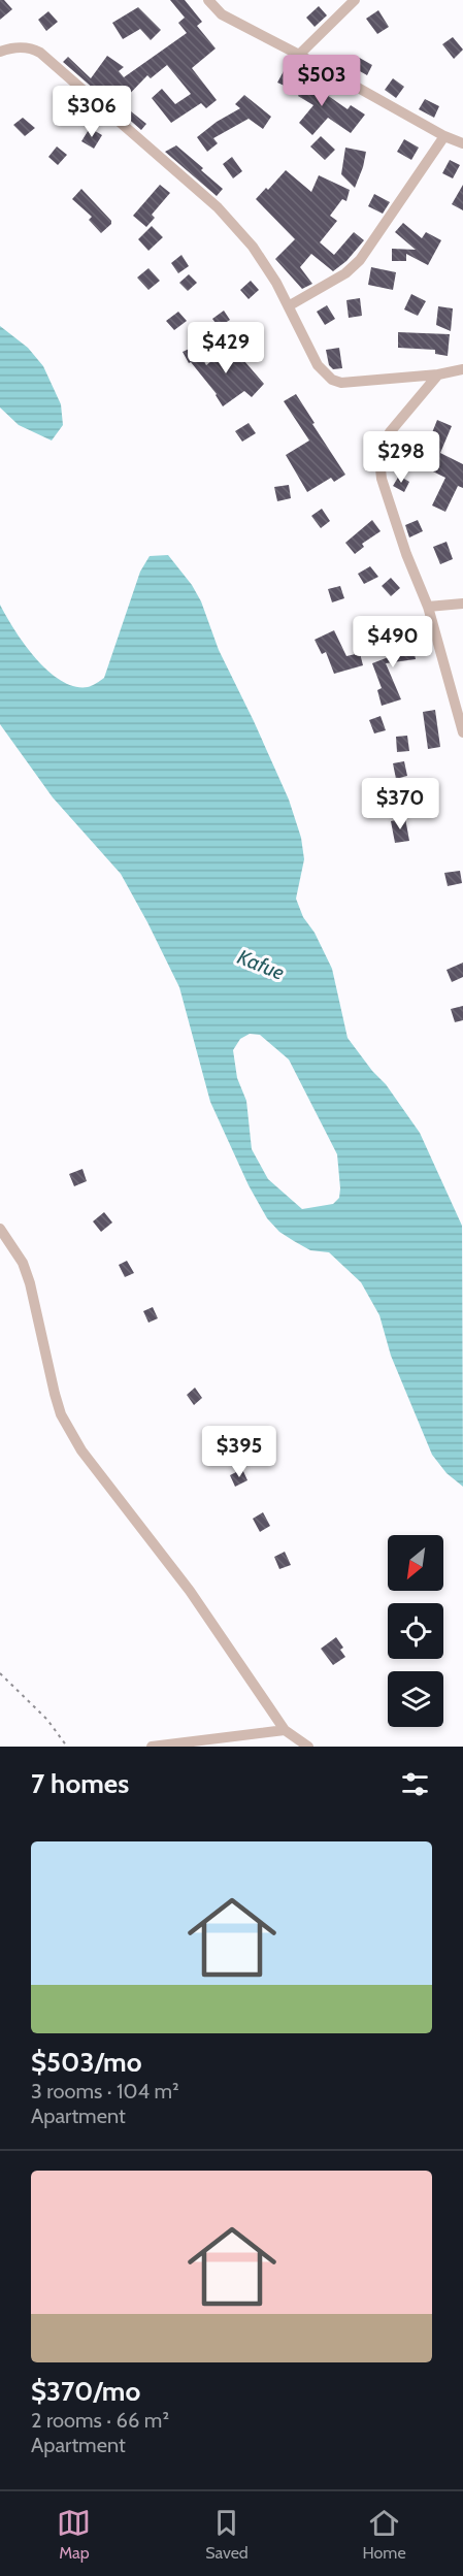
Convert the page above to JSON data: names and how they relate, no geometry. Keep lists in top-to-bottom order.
{
  "water": ["Kafue"],
  "north": "bottom left",
  "page": {
    "price": [
      "$503",
      "$306",
      "$429",
      "$298",
      "$490",
      "$370",
      "$395"
    ],
    "heading": "7 homes",
    "list": [
      {
        "name": "$503/mo",
        "note": "3 rooms · 104 m² · Apartment"
      },
      {
        "name": "$370/mo",
        "note": "2 rooms · 66 m² · Apartment"
      }
    ],
    "tabs": ["Map", "Saved", "Home"]
  }
}
